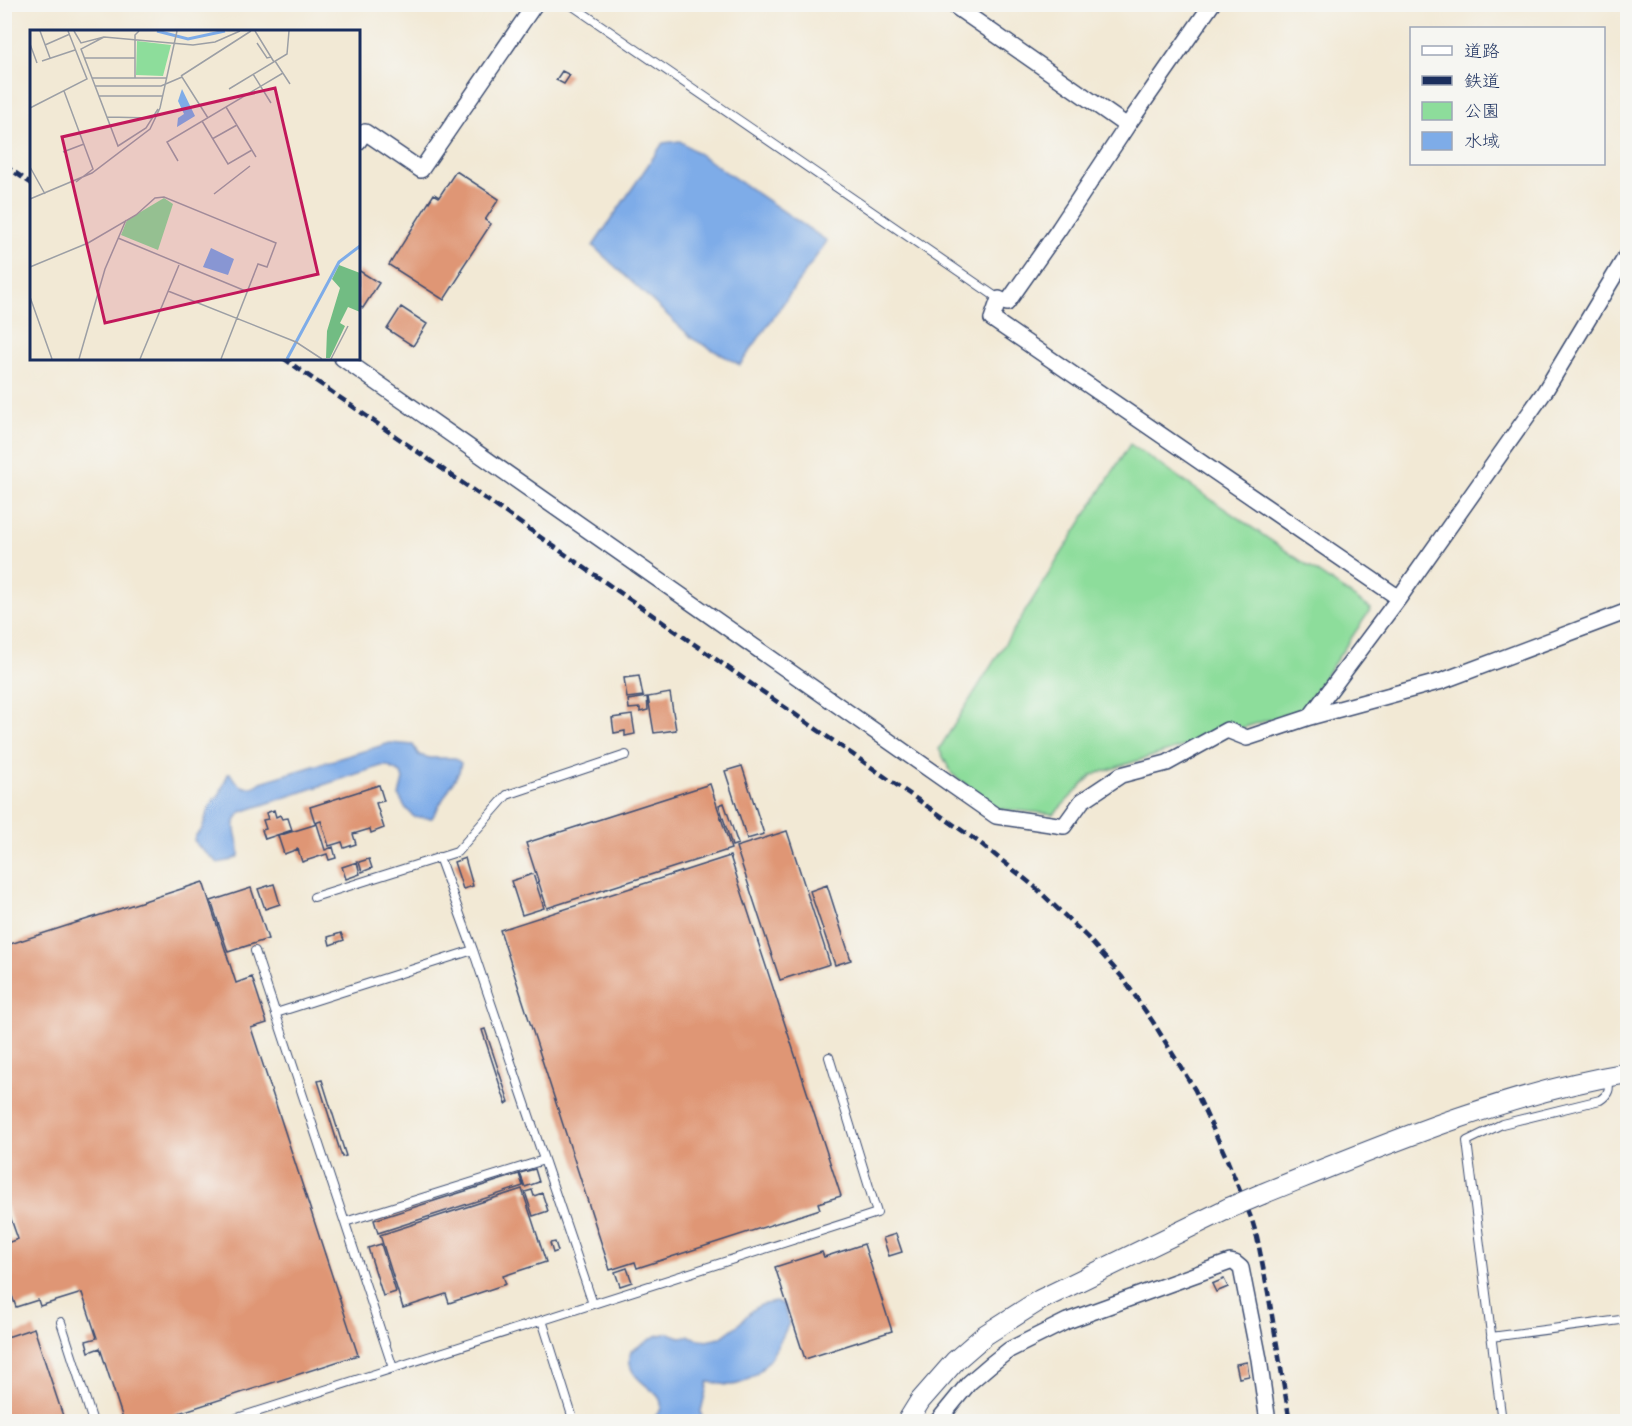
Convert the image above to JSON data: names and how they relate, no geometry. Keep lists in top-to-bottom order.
{
  "legend": [
    "道路",
    "鉄道",
    "公園",
    "水域"
  ]
}
